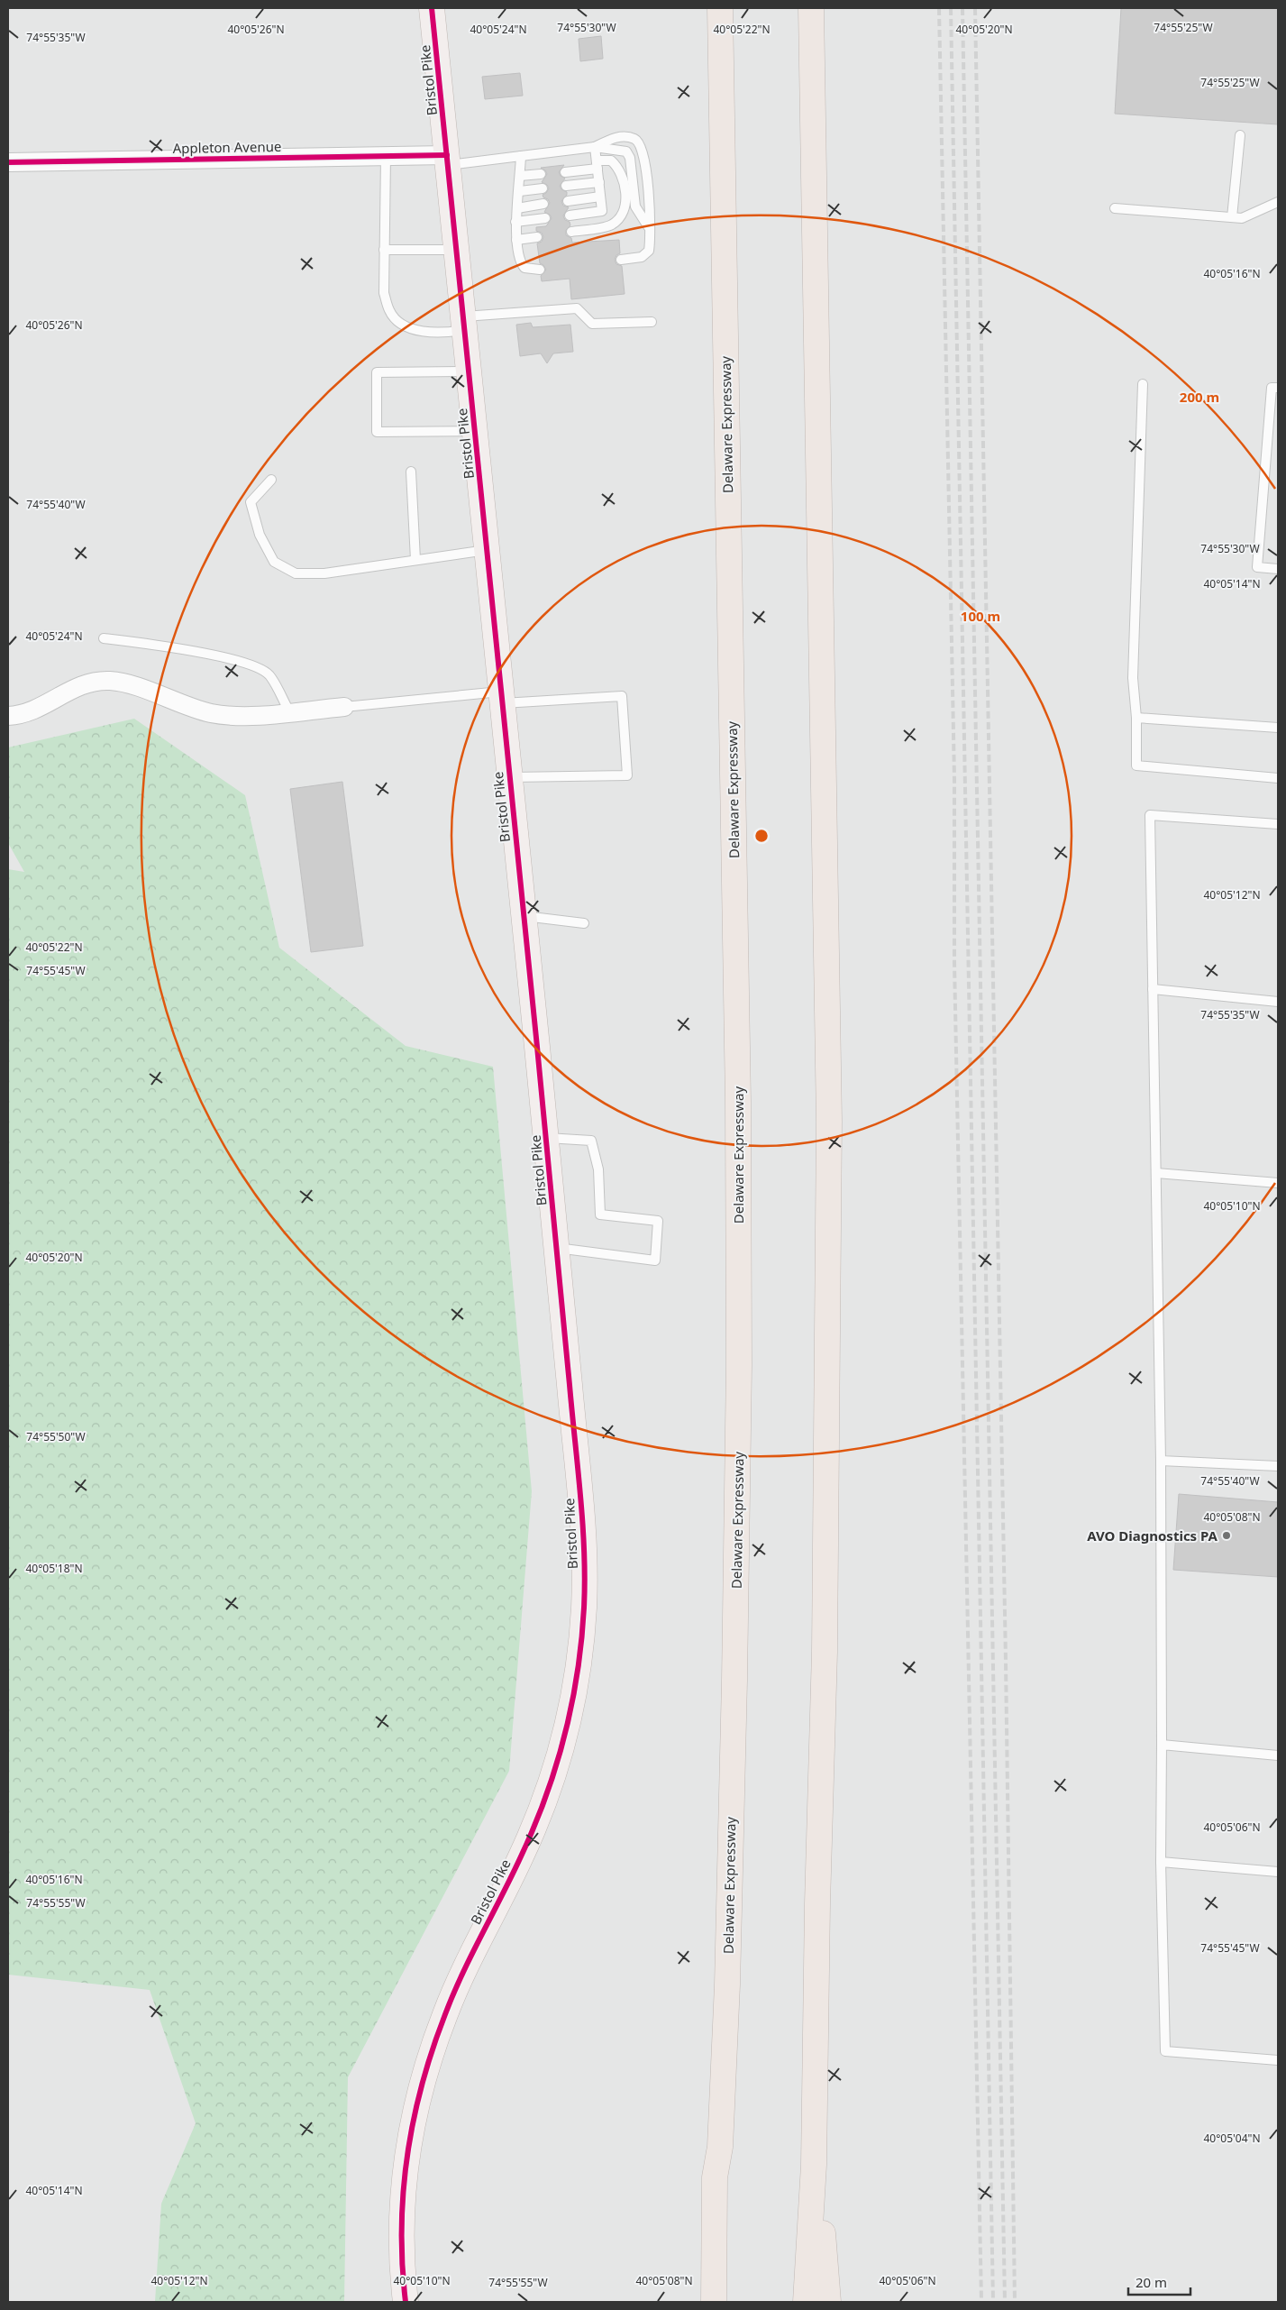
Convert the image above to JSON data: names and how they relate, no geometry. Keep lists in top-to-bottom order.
{
  "streets": {
    "highway": ["Delaware Expressway"],
    "main road": ["Bristol Pike"],
    "street": ["Appleton Avenue"]
  },
  "crossings": [
    ["Bristol Pike", "Appleton Avenue"]
  ],
  "places": ["AVO Diagnostics PA"],
  "scale_bar": "20 m",
  "coordinates": [
    "74°55'30\"W",
    "74°55'25\"W",
    "40°05'26\"N",
    "40°05'24\"N",
    "40°05'22\"N",
    "40°05'20\"N",
    "74°55'35\"W",
    "40°05'16\"N",
    "74°55'40\"W",
    "40°05'14\"N",
    "40°05'12\"N",
    "74°55'45\"W",
    "40°05'10\"N",
    "74°55'50\"W",
    "40°05'08\"N",
    "40°05'18\"N",
    "40°05'06\"N",
    "74°55'55\"W",
    "40°05'04\"N"
  ],
  "rings": ["200 m", "100 m"]
}
